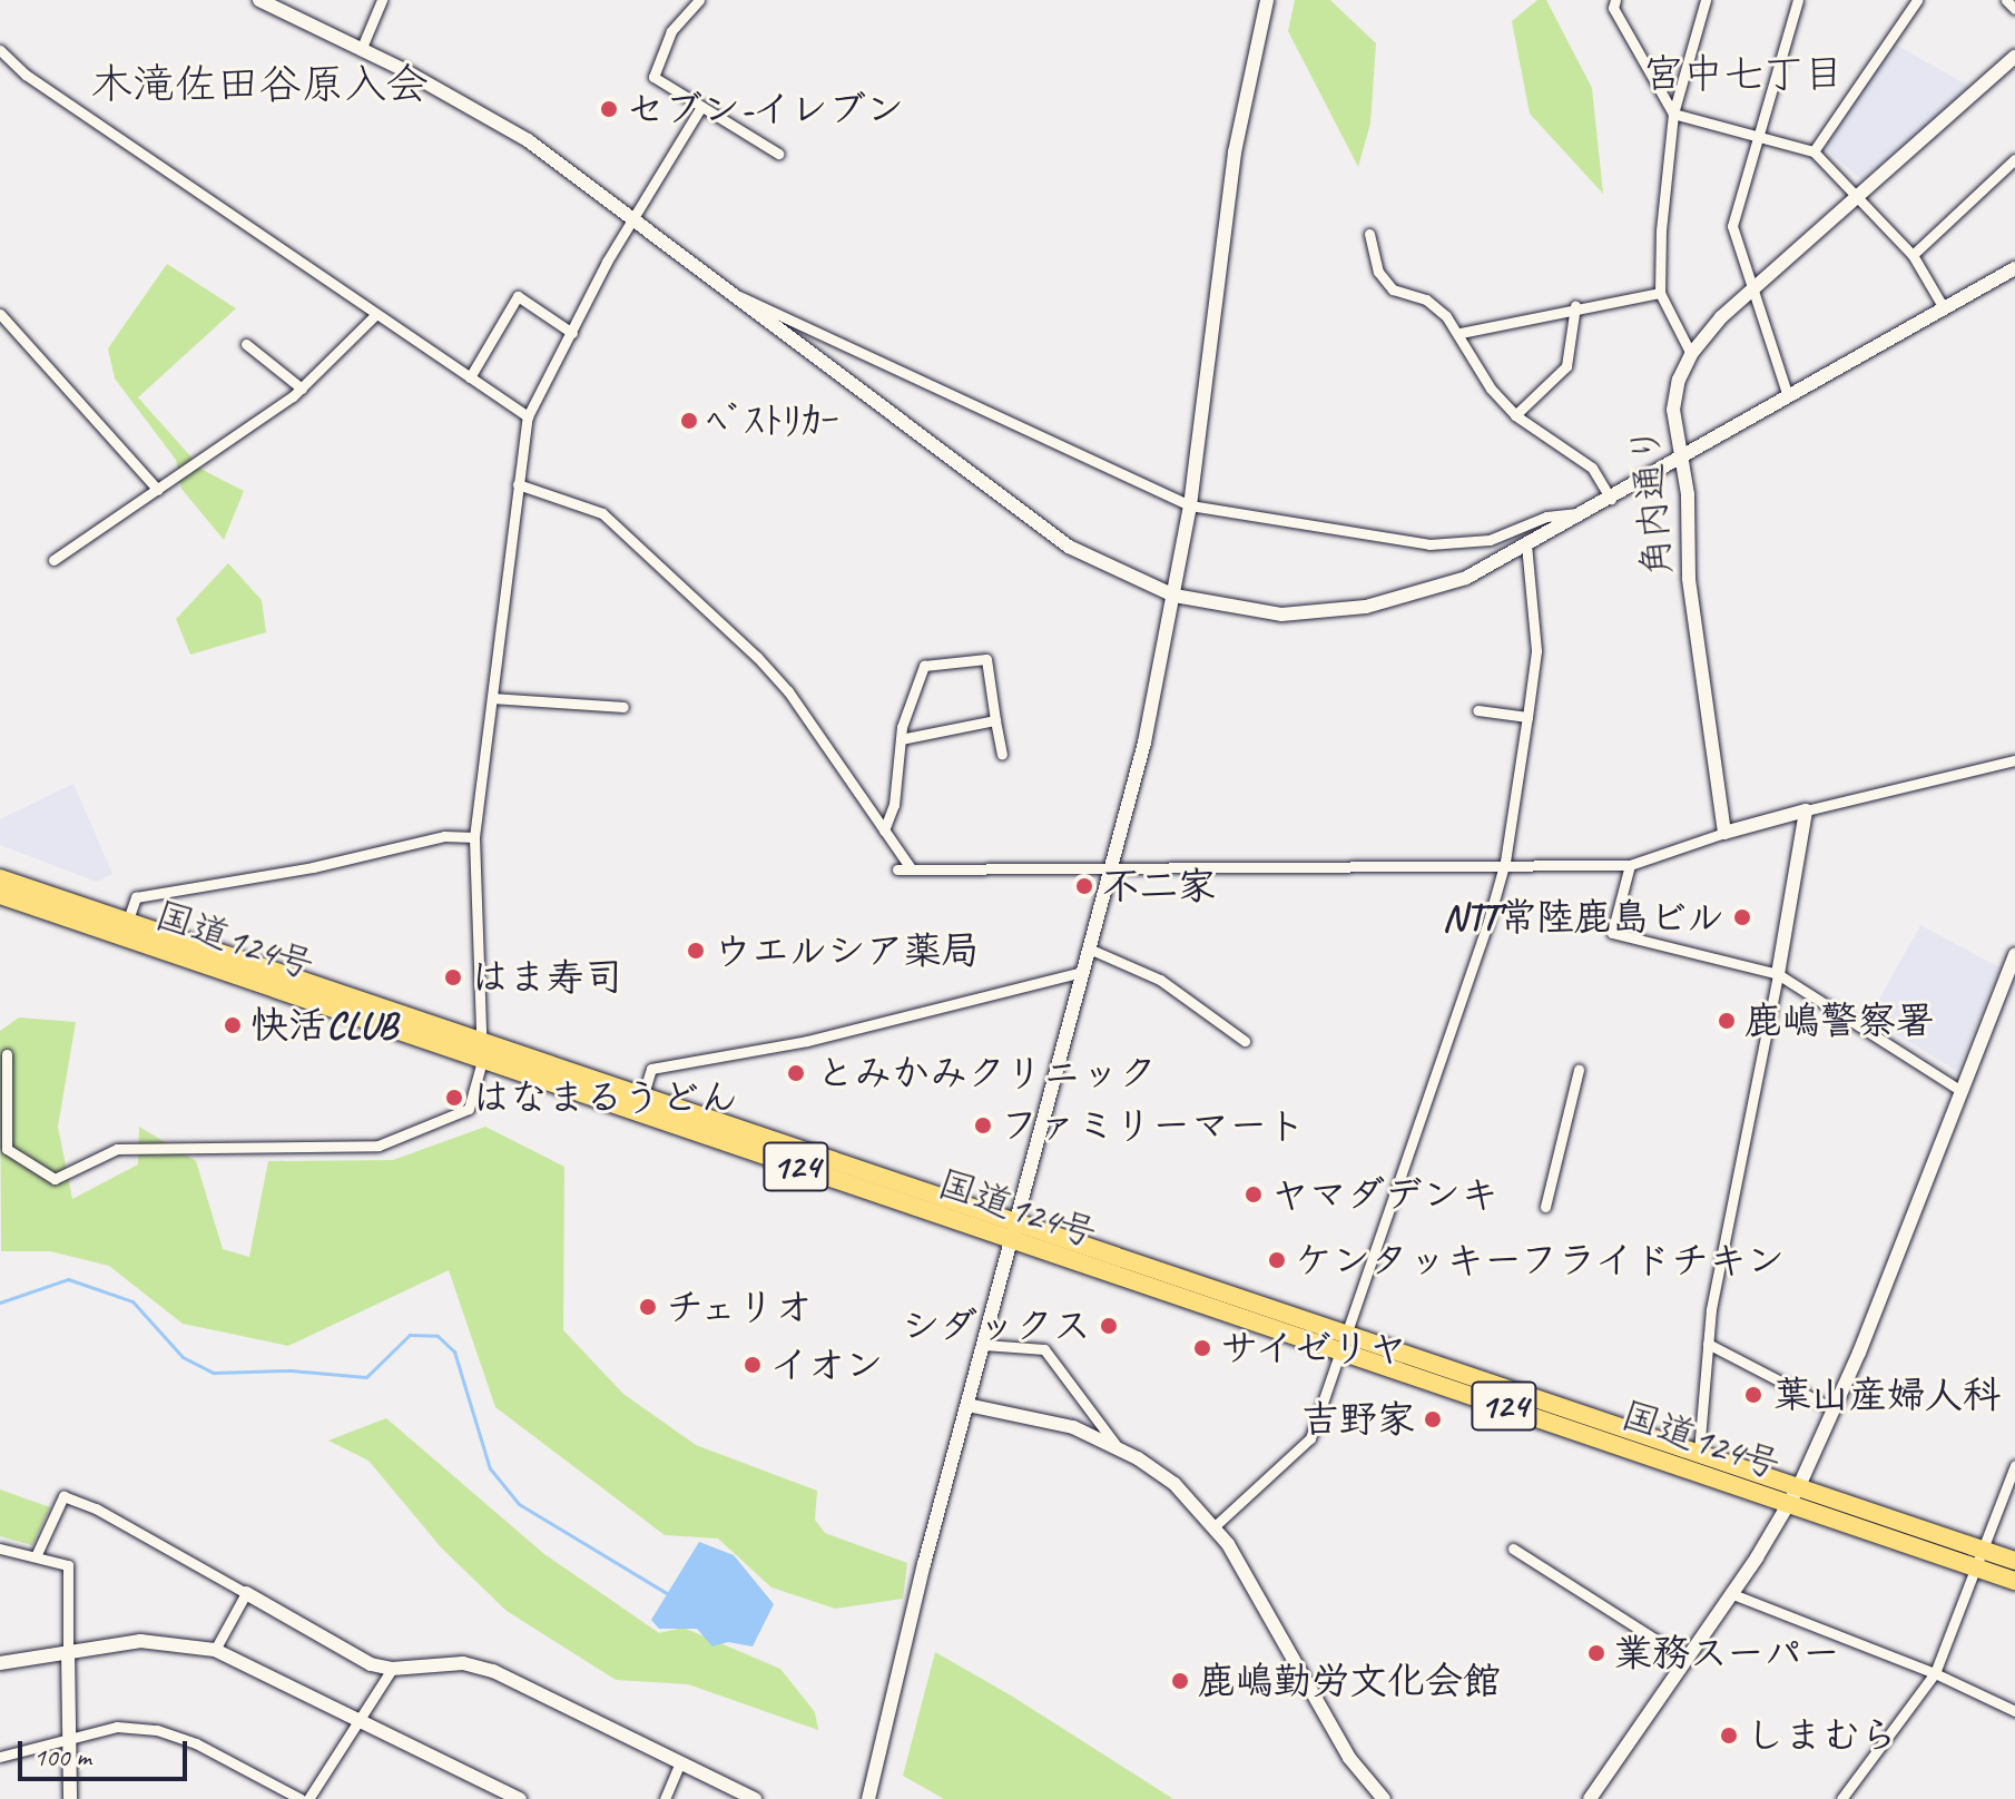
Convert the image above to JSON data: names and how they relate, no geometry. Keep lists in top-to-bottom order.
{
  "streets": {
    "highway": ["国道124号", "124"],
    "street": ["角内通り"]
  },
  "districts": ["宮中七丁目", "木滝佐田谷原入会"],
  "places": [
    "セブン-イレブン",
    "ﾍﾞｽﾄﾘｶｰ",
    "不二家",
    "NTT常陸鹿島ビル",
    "ウエルシア薬局",
    "はま寿司",
    "鹿嶋警察署",
    "快活CLUB",
    "とみかみクリニック",
    "はなまるうどん",
    "ファミリーマート",
    "ヤマダデンキ",
    "ケンタッキーフライドチキン",
    "チェリオ",
    "シダックス",
    "サイゼリヤ",
    "イオン",
    "葉山産婦人科",
    "吉野家",
    "業務スーパー",
    "鹿嶋勤労文化会館",
    "しまむら"
  ],
  "scale_bar": "100 m"
}
